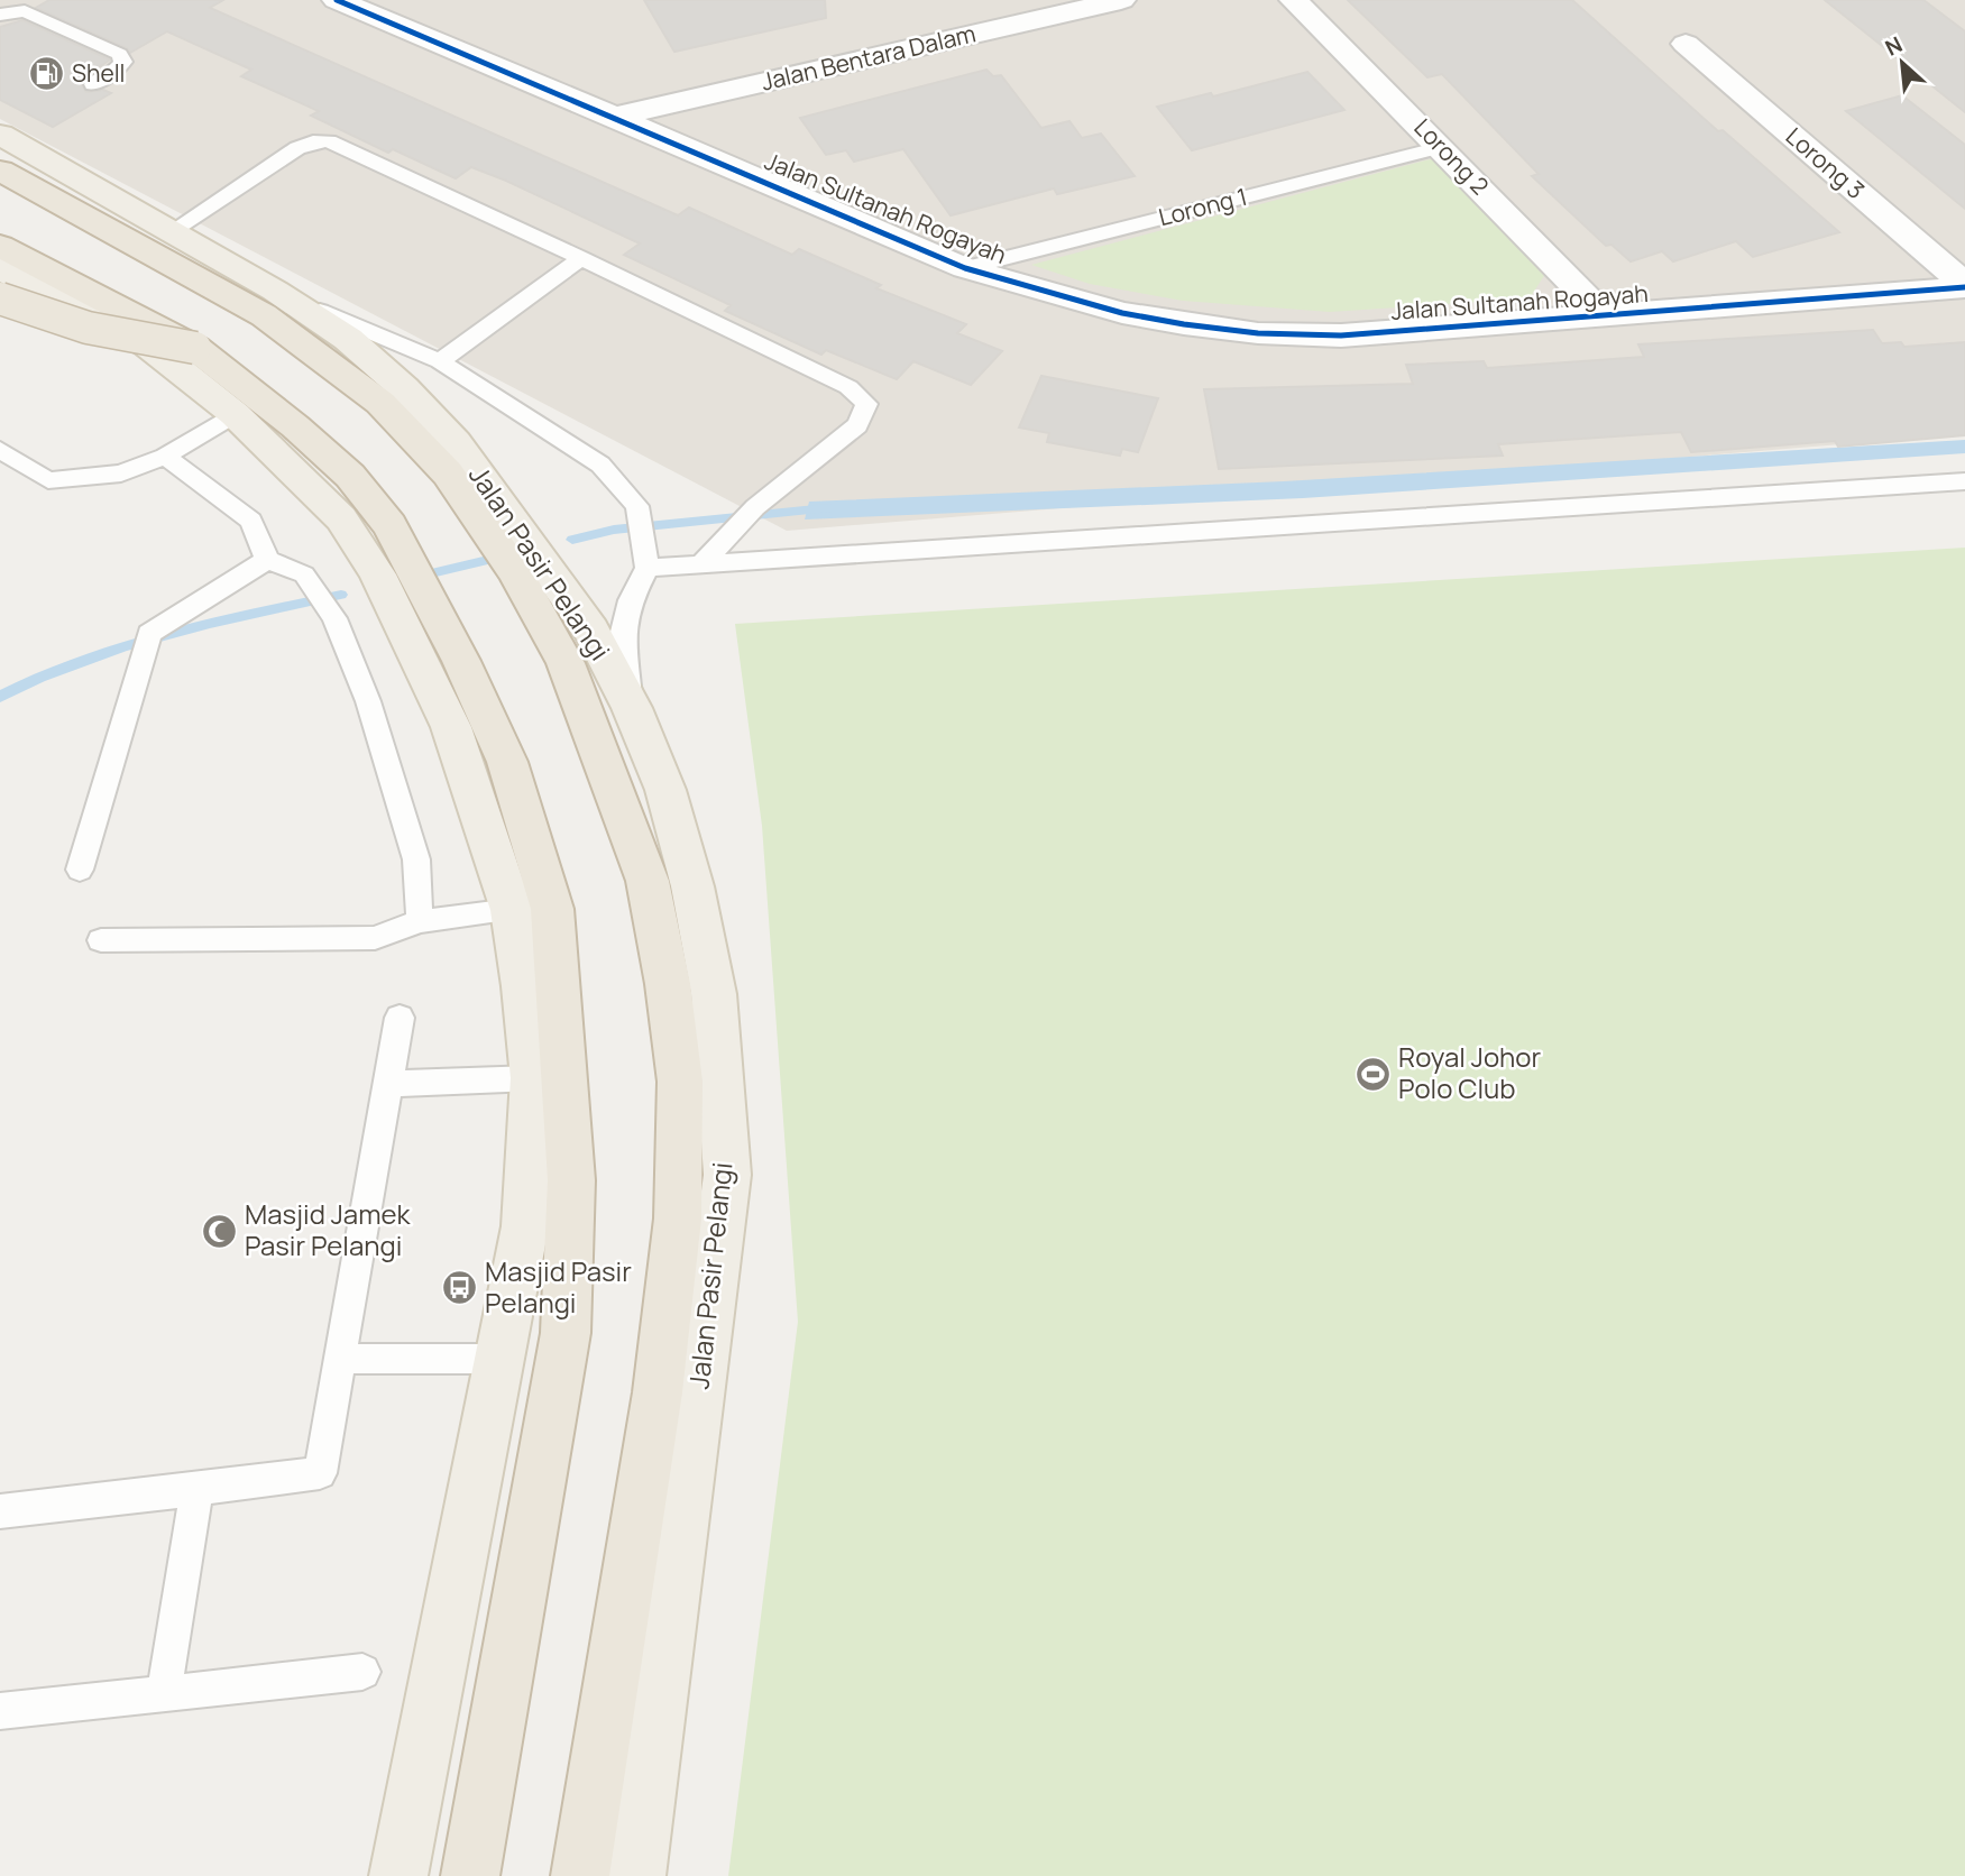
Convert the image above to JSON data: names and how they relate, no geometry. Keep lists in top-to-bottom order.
{
  "streets": {
    "main road": ["Jalan Pasir Pelangi"],
    "street": [
      "Jalan Bentara Dalam",
      "Lorong 2",
      "Lorong 3",
      "Jalan Sultanah Rogayah"
    ],
    "lane": ["Lorong 1"]
  },
  "crossings": [
    ["Jalan Bentara Dalam", "Jalan Sultanah Rogayah"],
    ["Lorong 2", "Lorong 1"],
    ["Lorong 2", "Jalan Sultanah Rogayah"],
    ["Lorong 3", "Jalan Sultanah Rogayah"],
    ["Lorong 1", "Jalan Sultanah Rogayah"]
  ],
  "places": {
    "fuel station": ["Shell"],
    "sports": ["Royal Johor Polo Club"],
    "mosque": ["Masjid Jamek Pasir Pelangi"],
    "bus stop": ["Masjid Pasir Pelangi"]
  },
  "north": "top left"
}
